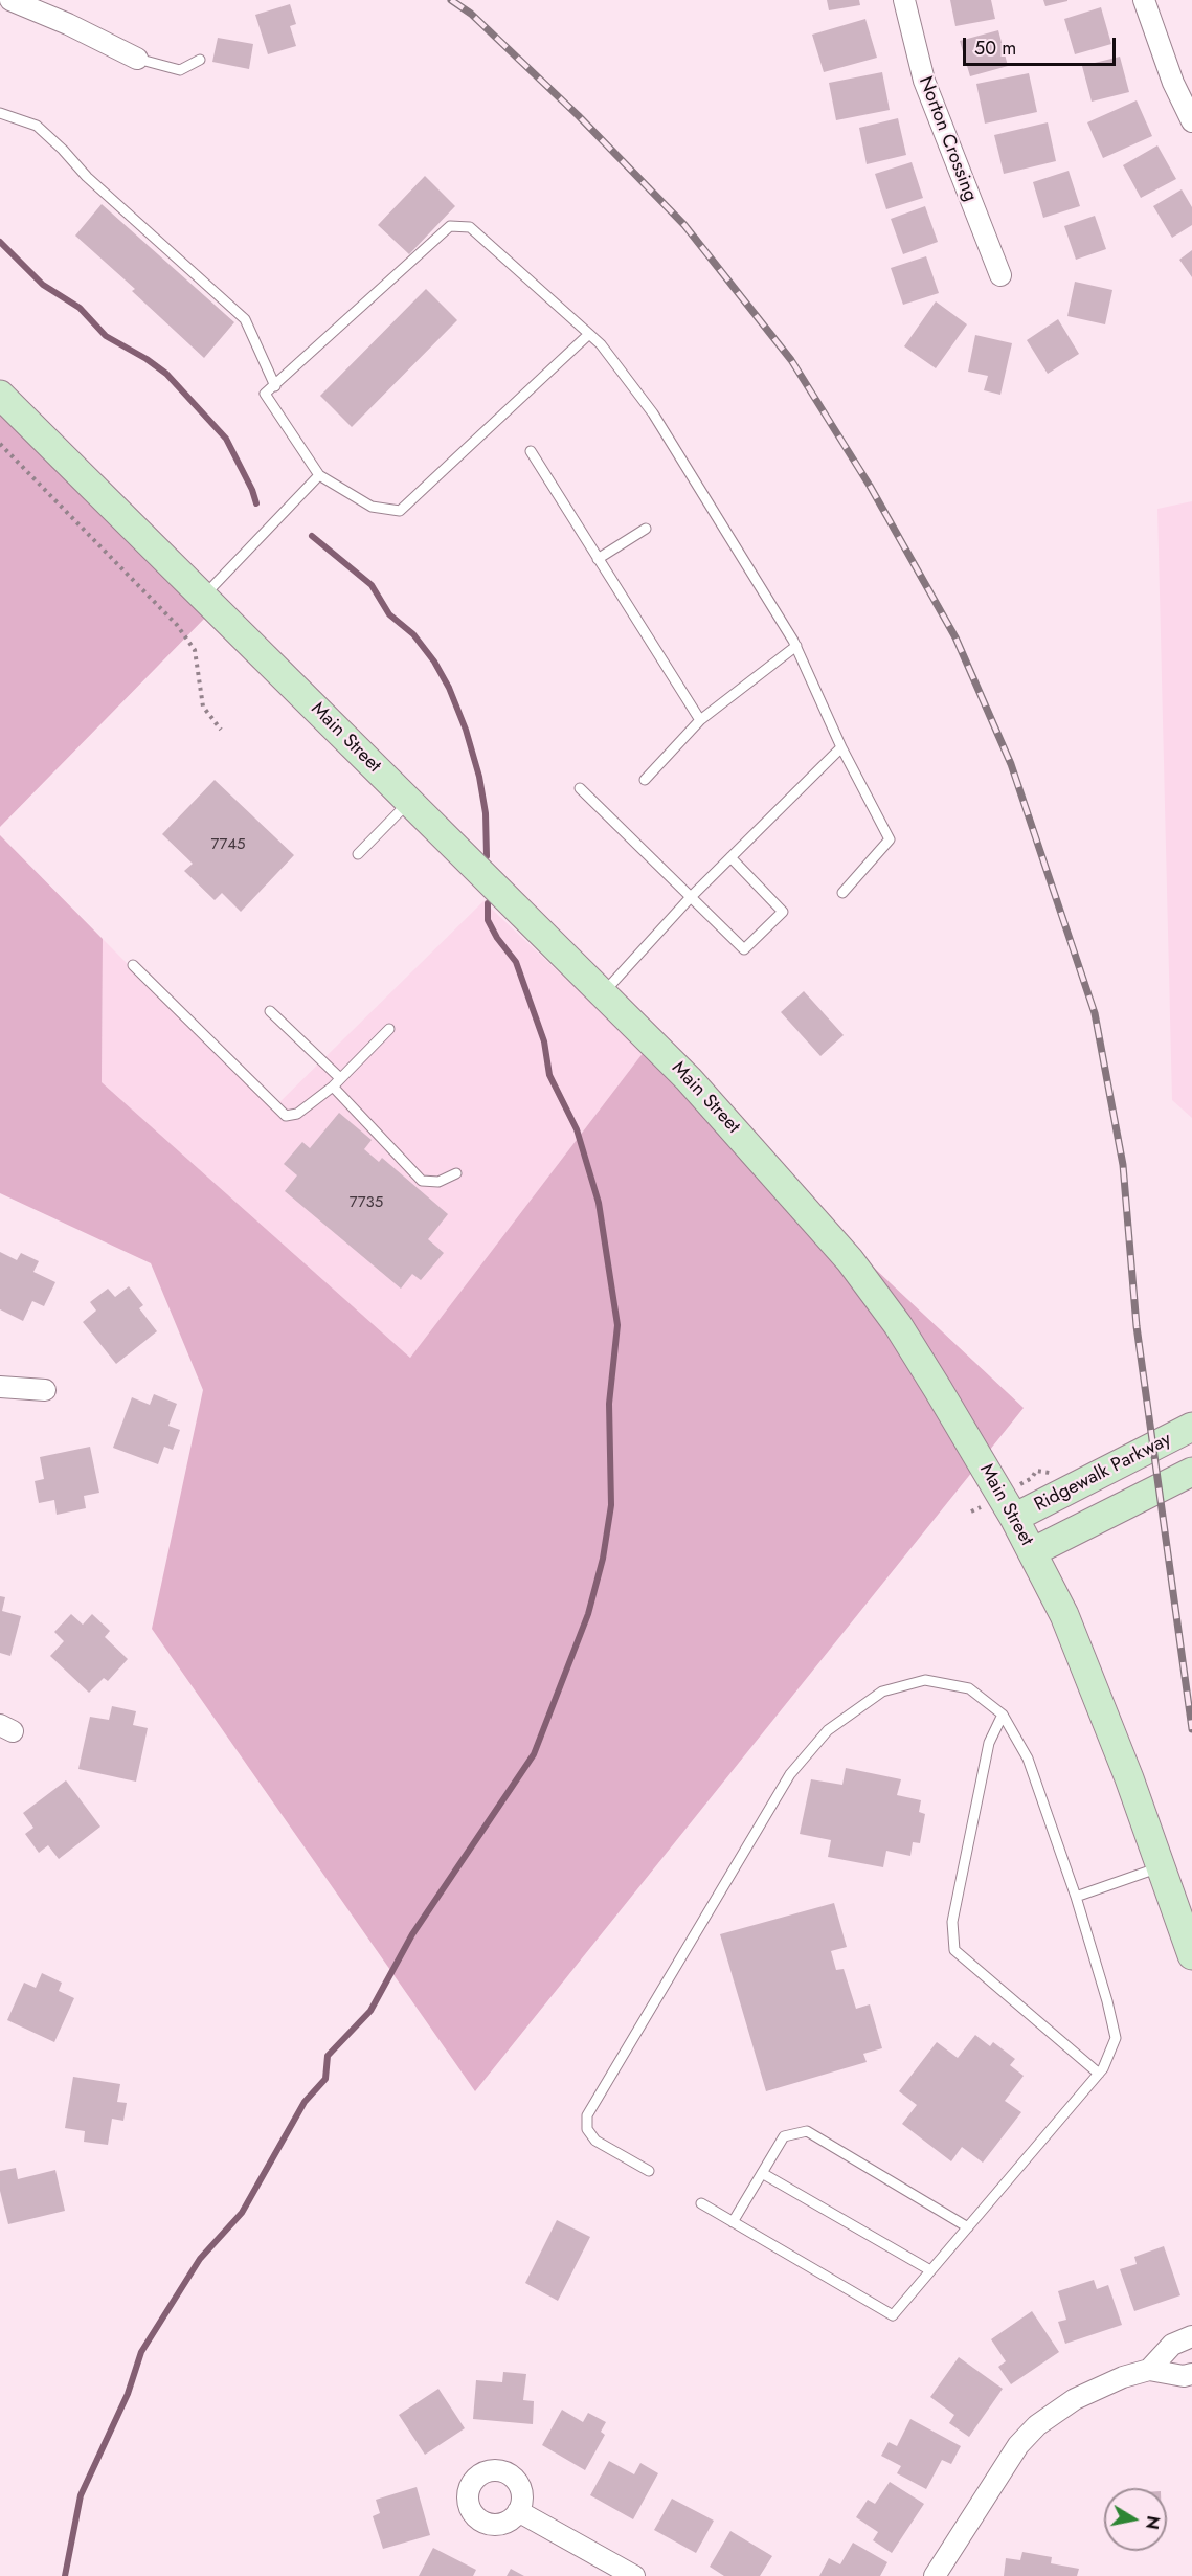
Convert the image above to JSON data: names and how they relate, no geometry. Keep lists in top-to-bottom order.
{
  "streets": {
    "main road": ["Main Street", "Ridgewalk Parkway"],
    "street": ["Norton Crossing"]
  },
  "crossings": [
    ["Main Street", "Ridgewalk Parkway"]
  ],
  "house_numbers": ["7745", "7735"],
  "scale_bar": "50 m",
  "north": "right"
}
